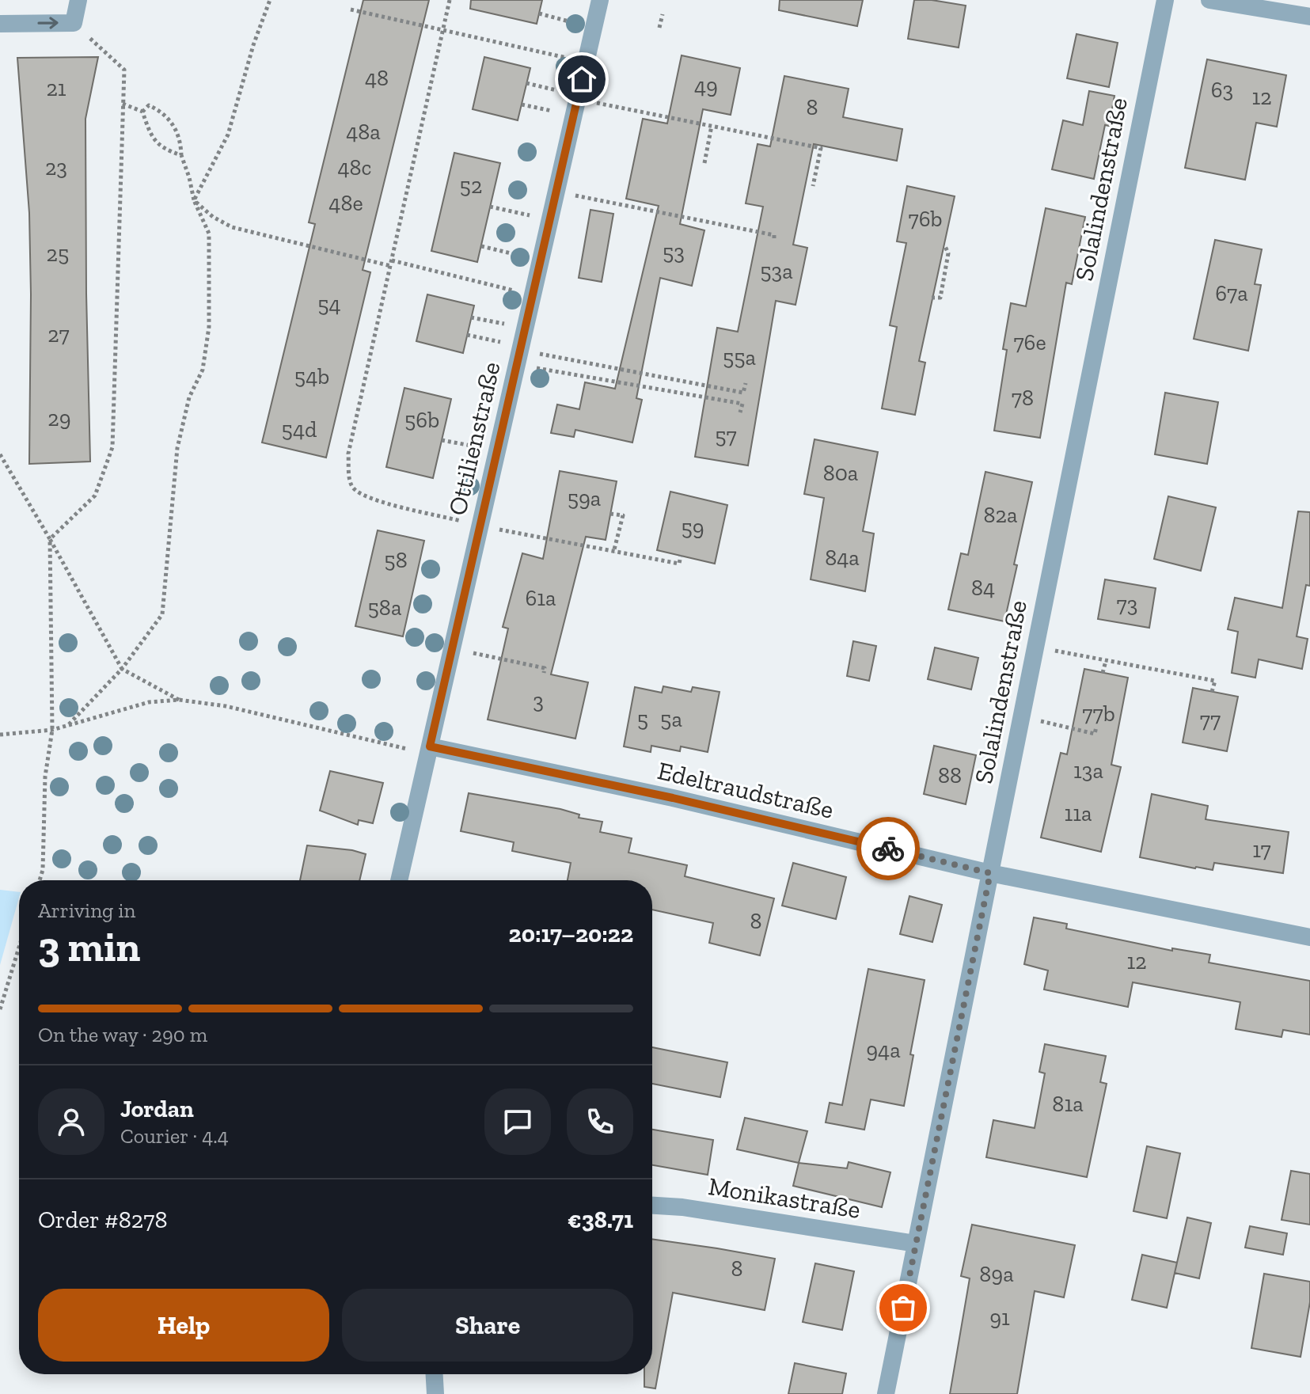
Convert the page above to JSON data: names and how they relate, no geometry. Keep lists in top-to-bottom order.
{
  "streets": {
    "street": [
      "Solalindenstraße",
      "Ottilienstraße",
      "Edeltraudstraße",
      "Monikastraße"
    ]
  },
  "crossings": [
    ["Solalindenstraße", "Edeltraudstraße"],
    ["Solalindenstraße", "Monikastraße"],
    ["Ottilienstraße", "Edeltraudstraße"]
  ],
  "house_numbers": [
    "48",
    "49",
    "21",
    "63",
    "12",
    "8",
    "48a",
    "23",
    "48c",
    "52",
    "48e",
    "76b",
    "53",
    "25",
    "53a",
    "67a",
    "54",
    "27",
    "76e",
    "55a",
    "54b",
    "78",
    "29",
    "56b",
    "54d",
    "57",
    "80a",
    "59a",
    "82a",
    "59",
    "84a",
    "58",
    "84",
    "61a",
    "73",
    "58a",
    "3",
    "77b",
    "5",
    "5a",
    "77",
    "13a",
    "88",
    "11a",
    "17",
    "8",
    "12",
    "94a",
    "81a",
    "8",
    "89a",
    "91"
  ],
  "page": {
    "heading": ["3 min", "Arriving in", "20:17–20:22"],
    "panel": [
      "Jordan",
      "Courier · 4.4",
      "Order #8278",
      "€38.71"
    ],
    "bar": "On the way · 290 m",
    "buttons": ["Help", "Share"]
  }
}
